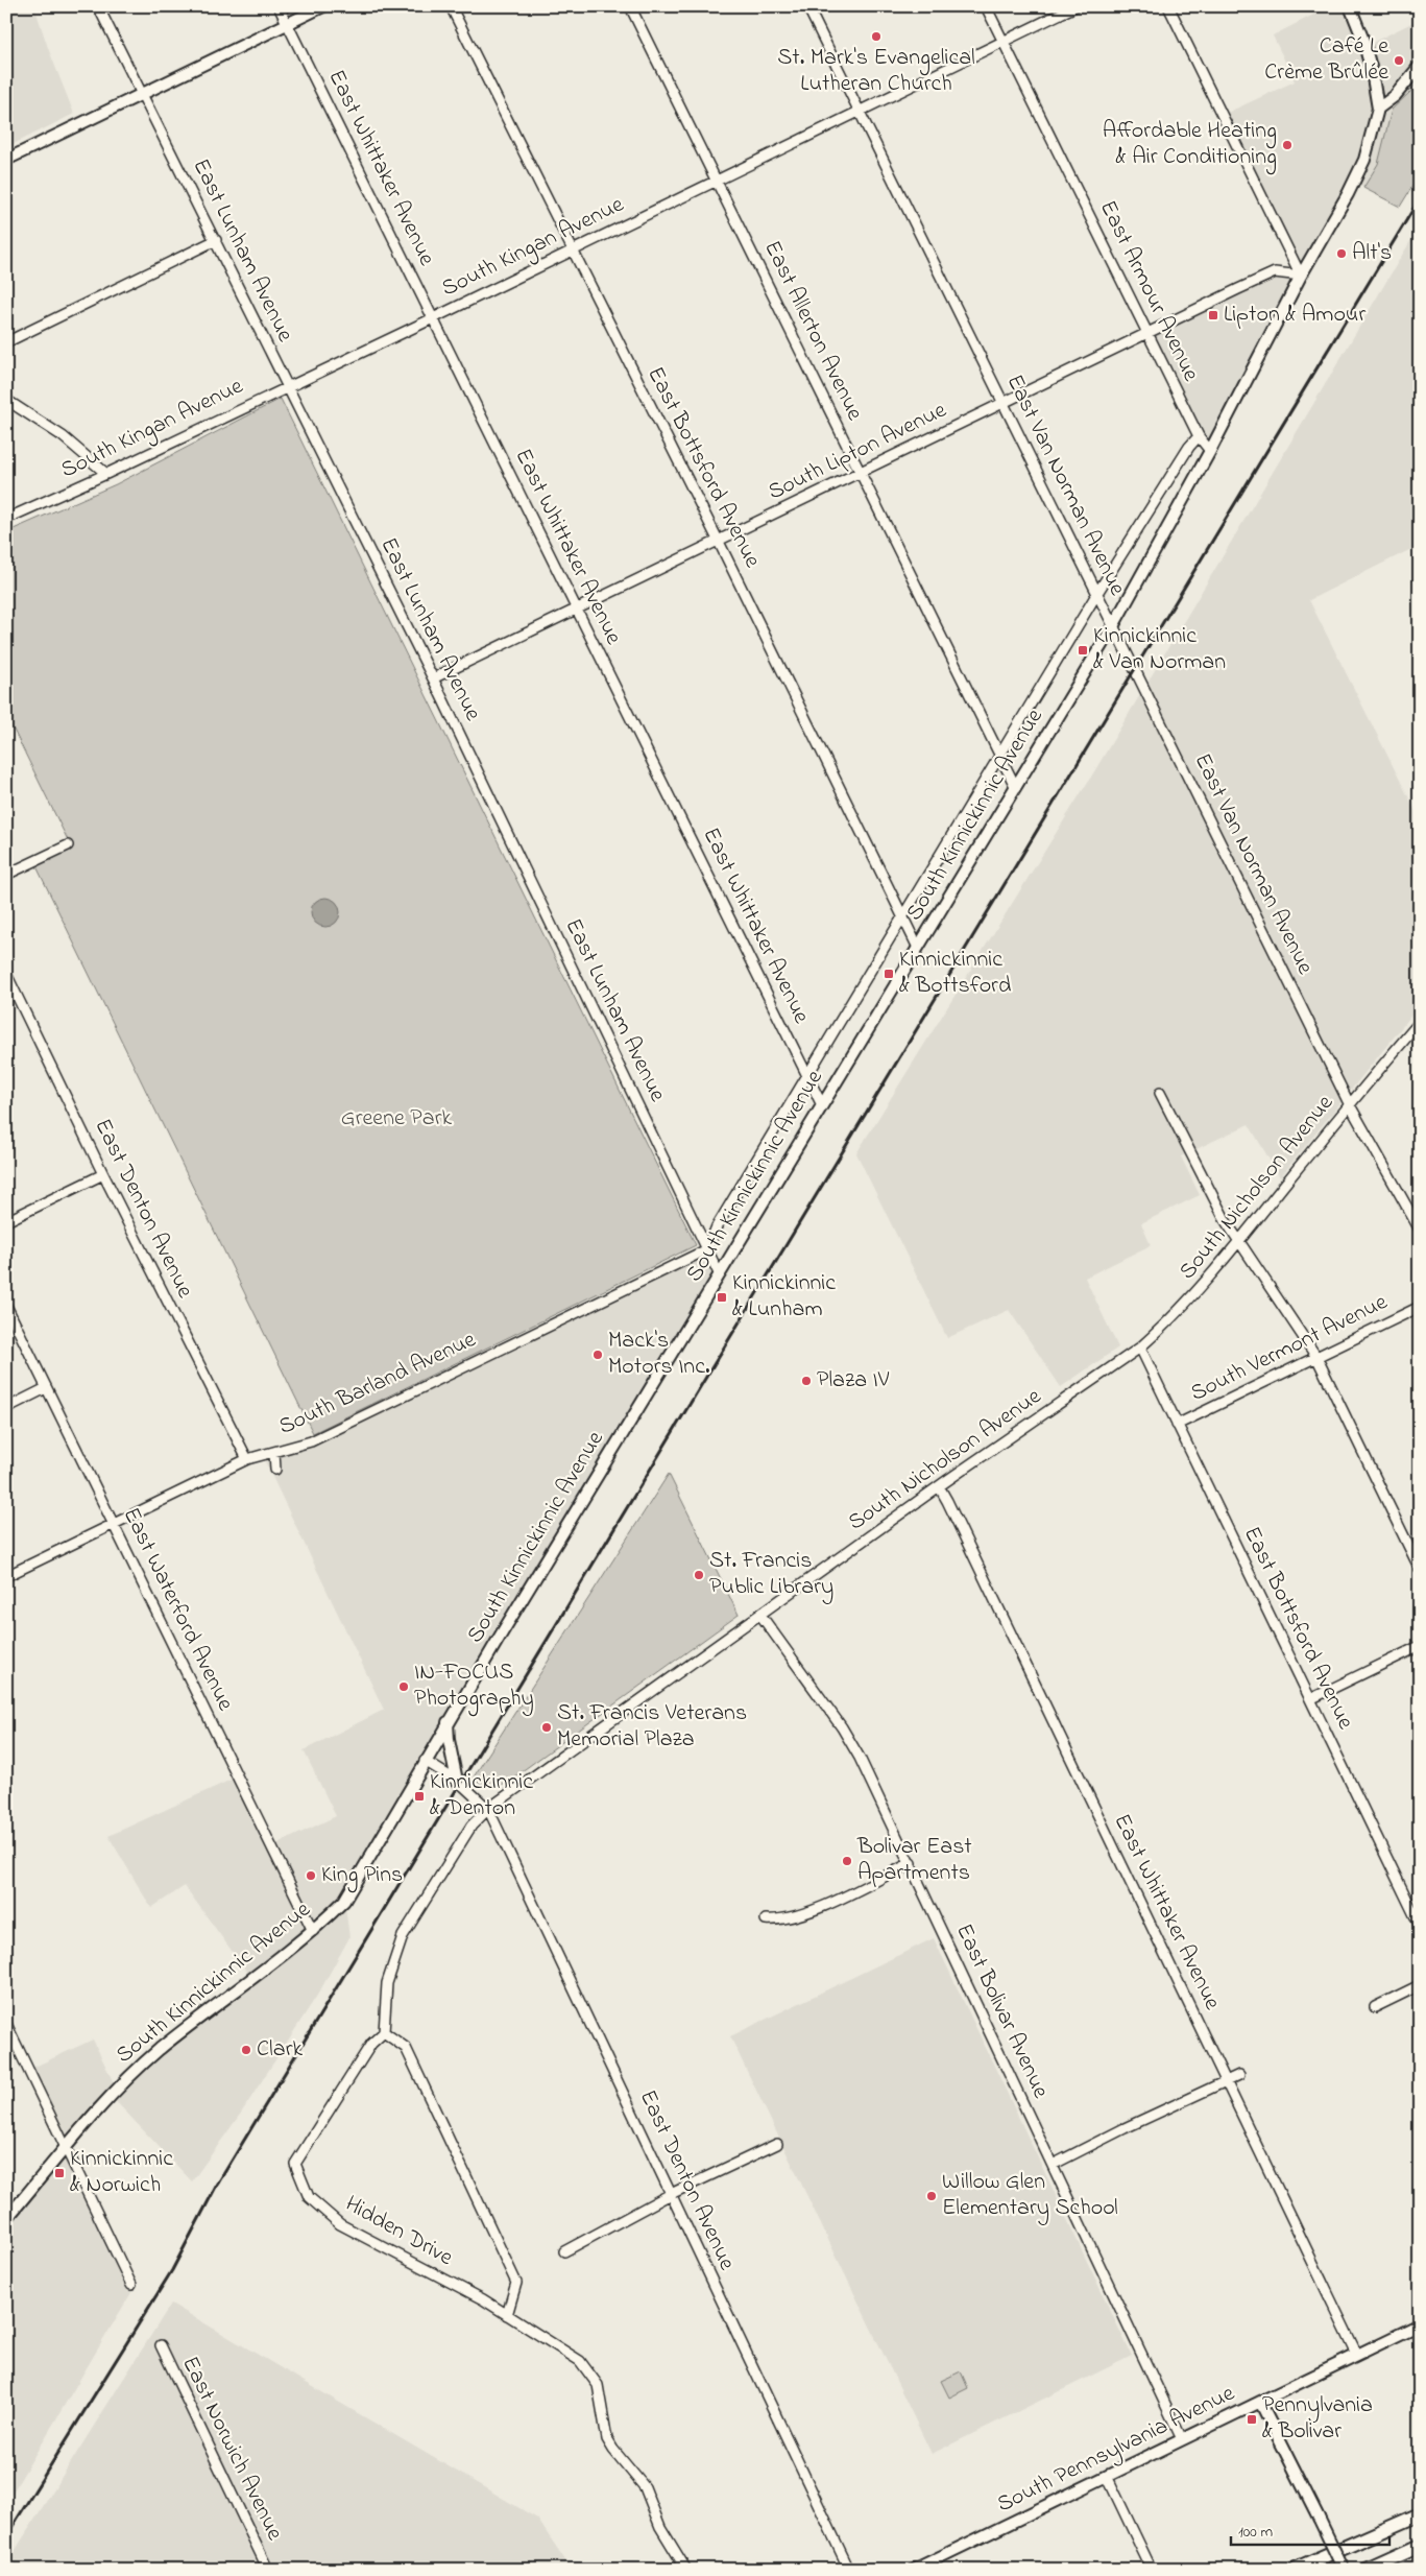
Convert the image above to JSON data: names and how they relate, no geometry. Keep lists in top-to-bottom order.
{
  "streets": {
    "street": [
      "East Whittaker Avenue",
      "South Kingan Avenue",
      "East Lunham Avenue",
      "East Armour Avenue",
      "East Allerton Avenue",
      "South Lipton Avenue",
      "East Bottsford Avenue",
      "East Van Norman Avenue",
      "South Kinnickinnic Avenue",
      "South Nicholson Avenue",
      "East Denton Avenue",
      "South Vermont Avenue",
      "South Barland Avenue",
      "East Waterford Avenue",
      "East Bolivar Avenue",
      "Hidden Drive",
      "East Norwich Avenue",
      "South Pennsylvania Avenue"
    ]
  },
  "crossings": [
    ["East Whittaker Avenue", "South Kingan Avenue"],
    ["East Whittaker Avenue", "South Lipton Avenue"],
    ["East Whittaker Avenue", "South Kinnickinnic Avenue"],
    ["East Whittaker Avenue", "South Nicholson Avenue"],
    ["East Whittaker Avenue", "South Pennsylvania Avenue"],
    ["South Kingan Avenue", "East Lunham Avenue"],
    ["South Kingan Avenue", "East Armour Avenue"],
    ["South Kingan Avenue", "East Allerton Avenue"],
    ["South Kingan Avenue", "East Bottsford Avenue"],
    ["South Kingan Avenue", "East Van Norman Avenue"],
    ["East Lunham Avenue", "South Lipton Avenue"],
    ["East Lunham Avenue", "South Kinnickinnic Avenue"],
    ["East Lunham Avenue", "South Barland Avenue"],
    ["East Armour Avenue", "South Lipton Avenue"],
    ["East Armour Avenue", "South Kinnickinnic Avenue"],
    ["East Allerton Avenue", "South Lipton Avenue"],
    ["East Allerton Avenue", "South Kinnickinnic Avenue"],
    ["South Lipton Avenue", "East Bottsford Avenue"],
    ["South Lipton Avenue", "East Van Norman Avenue"],
    ["South Lipton Avenue", "South Kinnickinnic Avenue"],
    ["East Bottsford Avenue", "South Kinnickinnic Avenue"],
    ["East Bottsford Avenue", "South Nicholson Avenue"],
    ["East Bottsford Avenue", "South Vermont Avenue"],
    ["East Van Norman Avenue", "South Kinnickinnic Avenue"],
    ["East Van Norman Avenue", "South Nicholson Avenue"],
    ["South Kinnickinnic Avenue", "South Barland Avenue"],
    ["South Kinnickinnic Avenue", "East Waterford Avenue"],
    ["South Nicholson Avenue", "East Denton Avenue"],
    ["South Nicholson Avenue", "East Bolivar Avenue"],
    ["East Denton Avenue", "South Barland Avenue"],
    ["South Barland Avenue", "East Waterford Avenue"],
    ["East Bolivar Avenue", "South Pennsylvania Avenue"]
  ],
  "parks": ["Greene Park"],
  "places": {
    "other": [
      "St. Mark's Evangelical Lutheran Church",
      "Café Le Crème Brûlée",
      "Affordable Heating & Air Conditioning",
      "Alt's",
      "Mack's Motors Inc.",
      "Plaza IV",
      "St. Francis Public Library",
      "IN-FOCUS Photography",
      "St. Francis Veterans Memorial Plaza",
      "Bolivar East Apartments",
      "King Pins",
      "Clark",
      "Willow Glen Elementary School"
    ],
    "transit": [
      "Lipton & Amour",
      "Kinnickinnic & Van Norman",
      "Kinnickinnic & Bottsford",
      "Kinnickinnic & Lunham",
      "Kinnickinnic & Denton",
      "Kinnickinnic & Norwich",
      "Pennylvania & Bolivar"
    ]
  },
  "scale_bar": "100 m"
}
